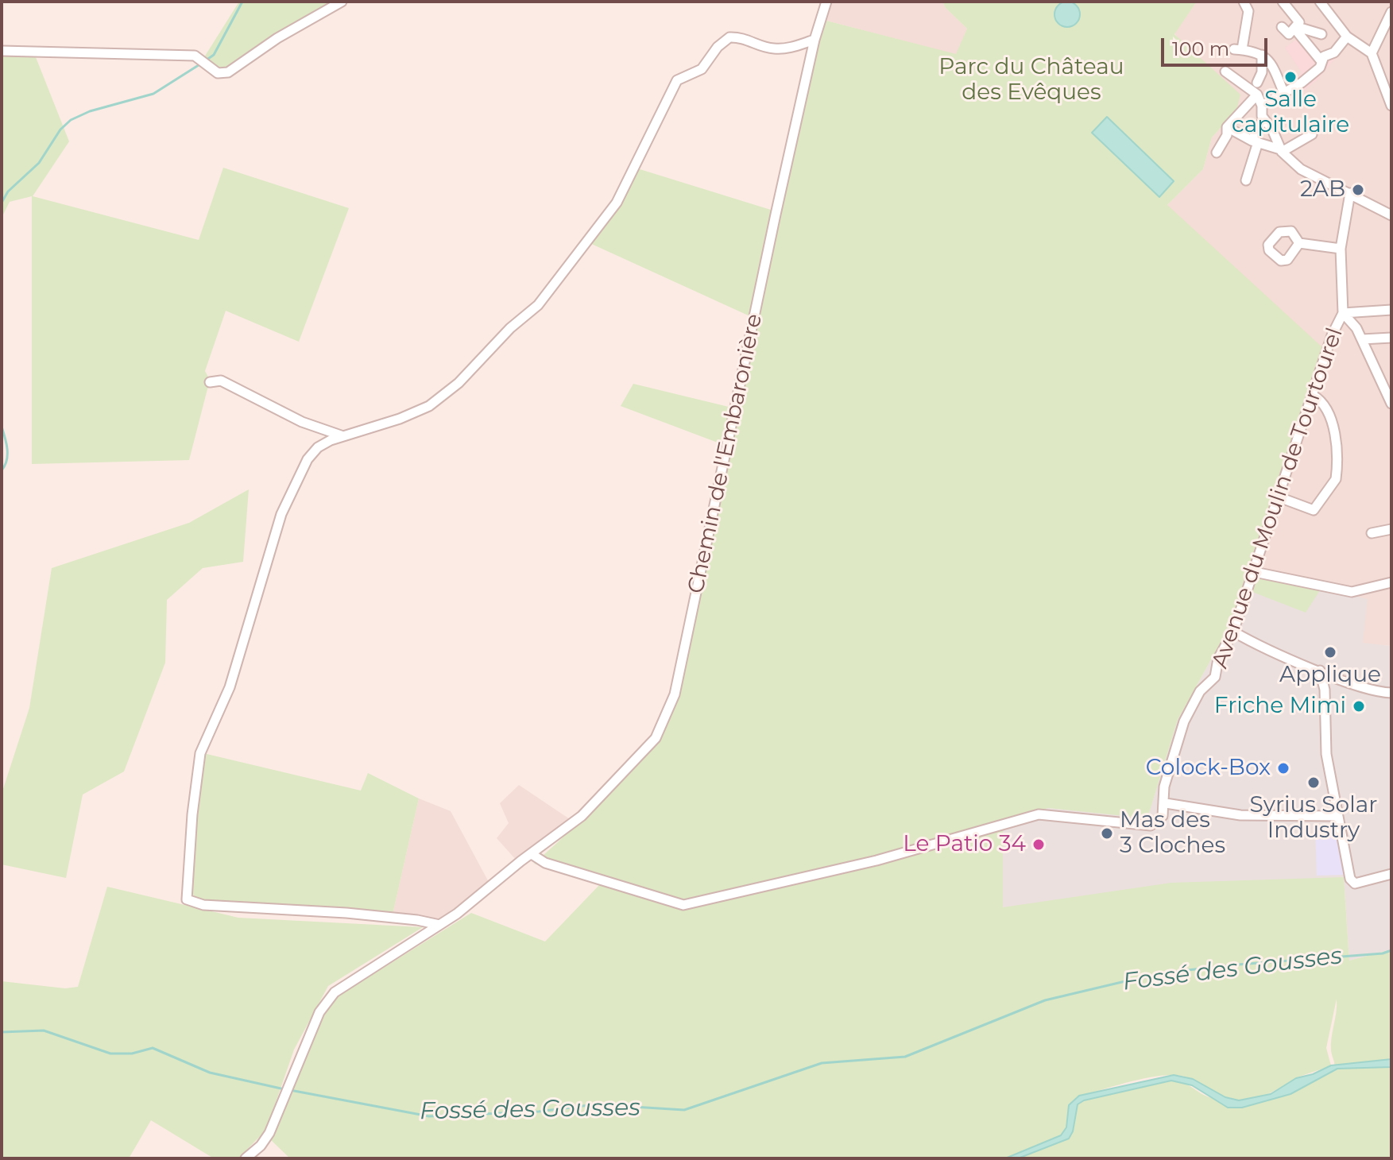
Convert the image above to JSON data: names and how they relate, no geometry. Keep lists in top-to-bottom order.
{
  "streets": {
    "street": ["Chemin de l'Embaronière", "Avenue du Moulin de Tourtourel"]
  },
  "water": ["Fossé des Gousses"],
  "parks": ["Parc du Château des Evêques"],
  "places": [
    "Salle capitulaire",
    "2AB",
    "Applique",
    "Friche Mimi",
    "Colock-Box",
    "Syrius Solar Industry",
    "Mas des 3 Cloches",
    "Le Patio 34"
  ],
  "scale_bar": "100 m"
}
